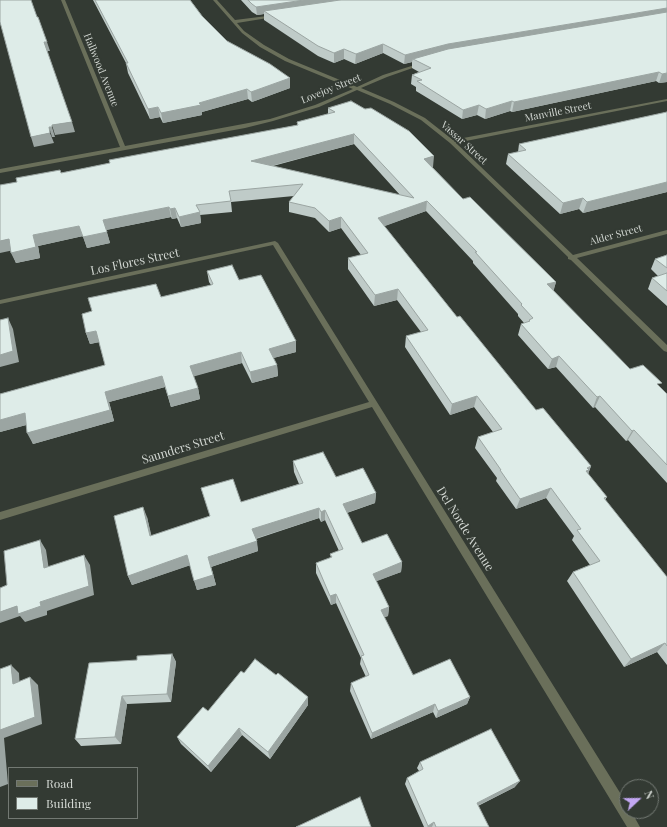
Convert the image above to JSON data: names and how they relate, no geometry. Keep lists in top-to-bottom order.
{
  "streets": {
    "street": [
      "Hallwood Avenue",
      "Lovejoy Street",
      "Manville Street",
      "Vassar Street",
      "Alder Street",
      "Los Flores Street",
      "Saunders Street",
      "Del Norde Avenue"
    ]
  },
  "crossings": [
    ["Hallwood Avenue", "Lovejoy Street"],
    ["Lovejoy Street", "Vassar Street"],
    ["Manville Street", "Vassar Street"],
    ["Vassar Street", "Alder Street"],
    ["Los Flores Street", "Del Norde Avenue"],
    ["Saunders Street", "Del Norde Avenue"]
  ],
  "legend": ["Road", "Building"],
  "north": "right"
}
